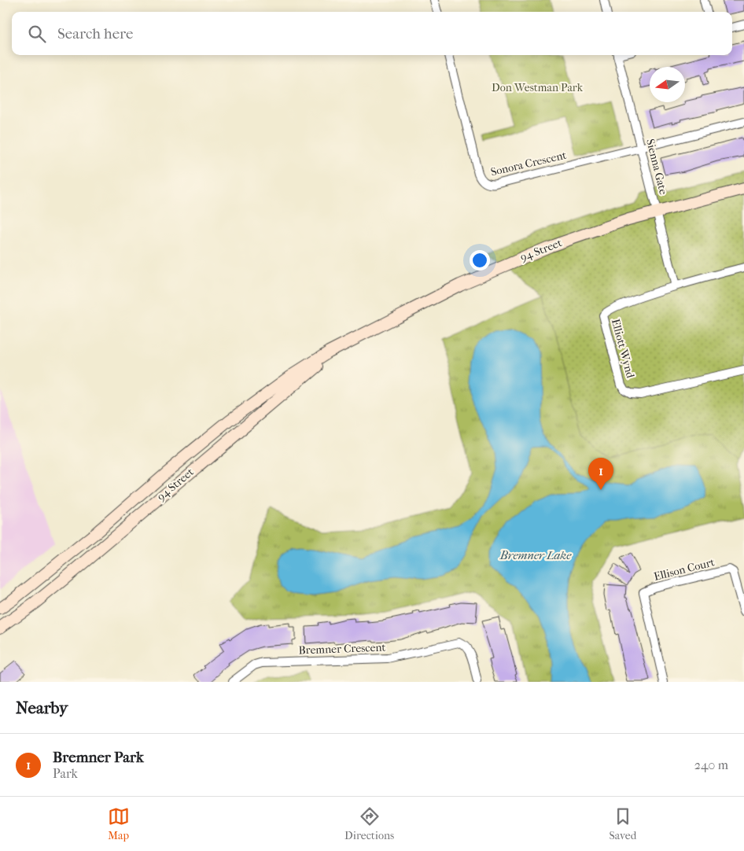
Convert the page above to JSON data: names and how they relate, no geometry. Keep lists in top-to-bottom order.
{
  "streets": {
    "main road": ["94 Street"],
    "street": [
      "Sonora Crescent",
      "Sienna Gate",
      "Elliott Wynd",
      "Ellison Court",
      "Bremner Crescent"
    ]
  },
  "crossings": [
    ["Sonora Crescent", "Sienna Gate"],
    ["Sienna Gate", "94 Street"],
    ["Sienna Gate", "Elliott Wynd"]
  ],
  "water": ["Bremner Lake"],
  "parks": ["Don Westman Park"],
  "north": "left",
  "page": {
    "search": "Search here",
    "pins": "1",
    "heading": "Nearby",
    "list": [
      {
        "mark": "1",
        "name": "Bremner Park",
        "note": "Park",
        "value": "240 m"
      }
    ],
    "nav": ["Map", "Directions", "Saved"]
  }
}
